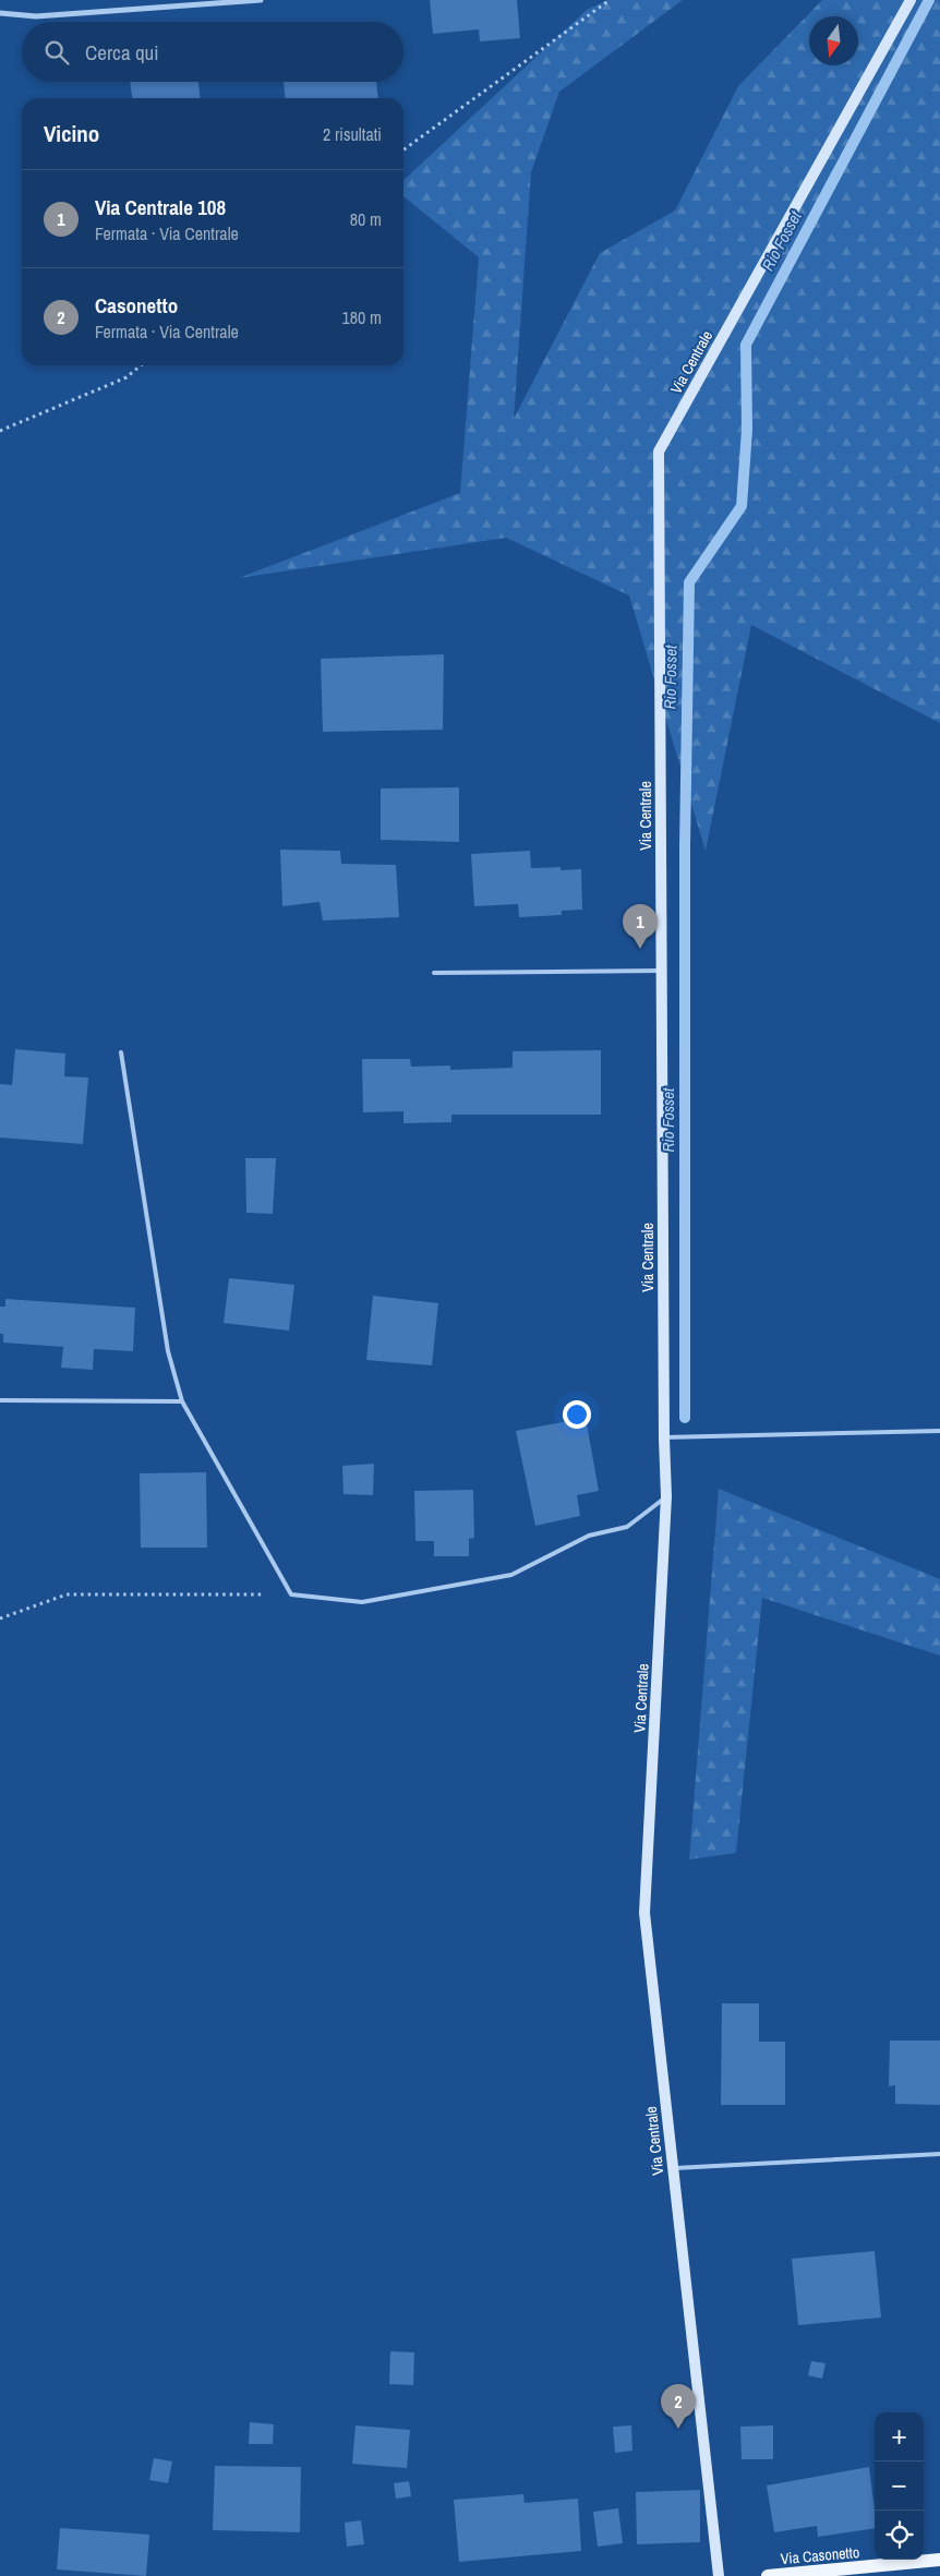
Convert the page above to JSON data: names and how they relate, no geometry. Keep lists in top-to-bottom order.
{
  "streets": {
    "main road": ["Via Casonetto"],
    "street": ["Via Centrale"]
  },
  "water": ["Rio Fosset"],
  "north": "bottom",
  "page": {
    "search": "Cerca qui",
    "heading": ["Vicino", "2 risultati"],
    "list": [
      {
        "mark": "1",
        "name": "Via Centrale 108",
        "note": "Fermata · Via Centrale",
        "value": "80 m"
      },
      {
        "mark": "2",
        "name": "Casonetto",
        "note": "Fermata · Via Centrale",
        "value": "180 m"
      }
    ],
    "pins": ["1", "2"],
    "map_buttons": ["+", "−"]
  }
}
